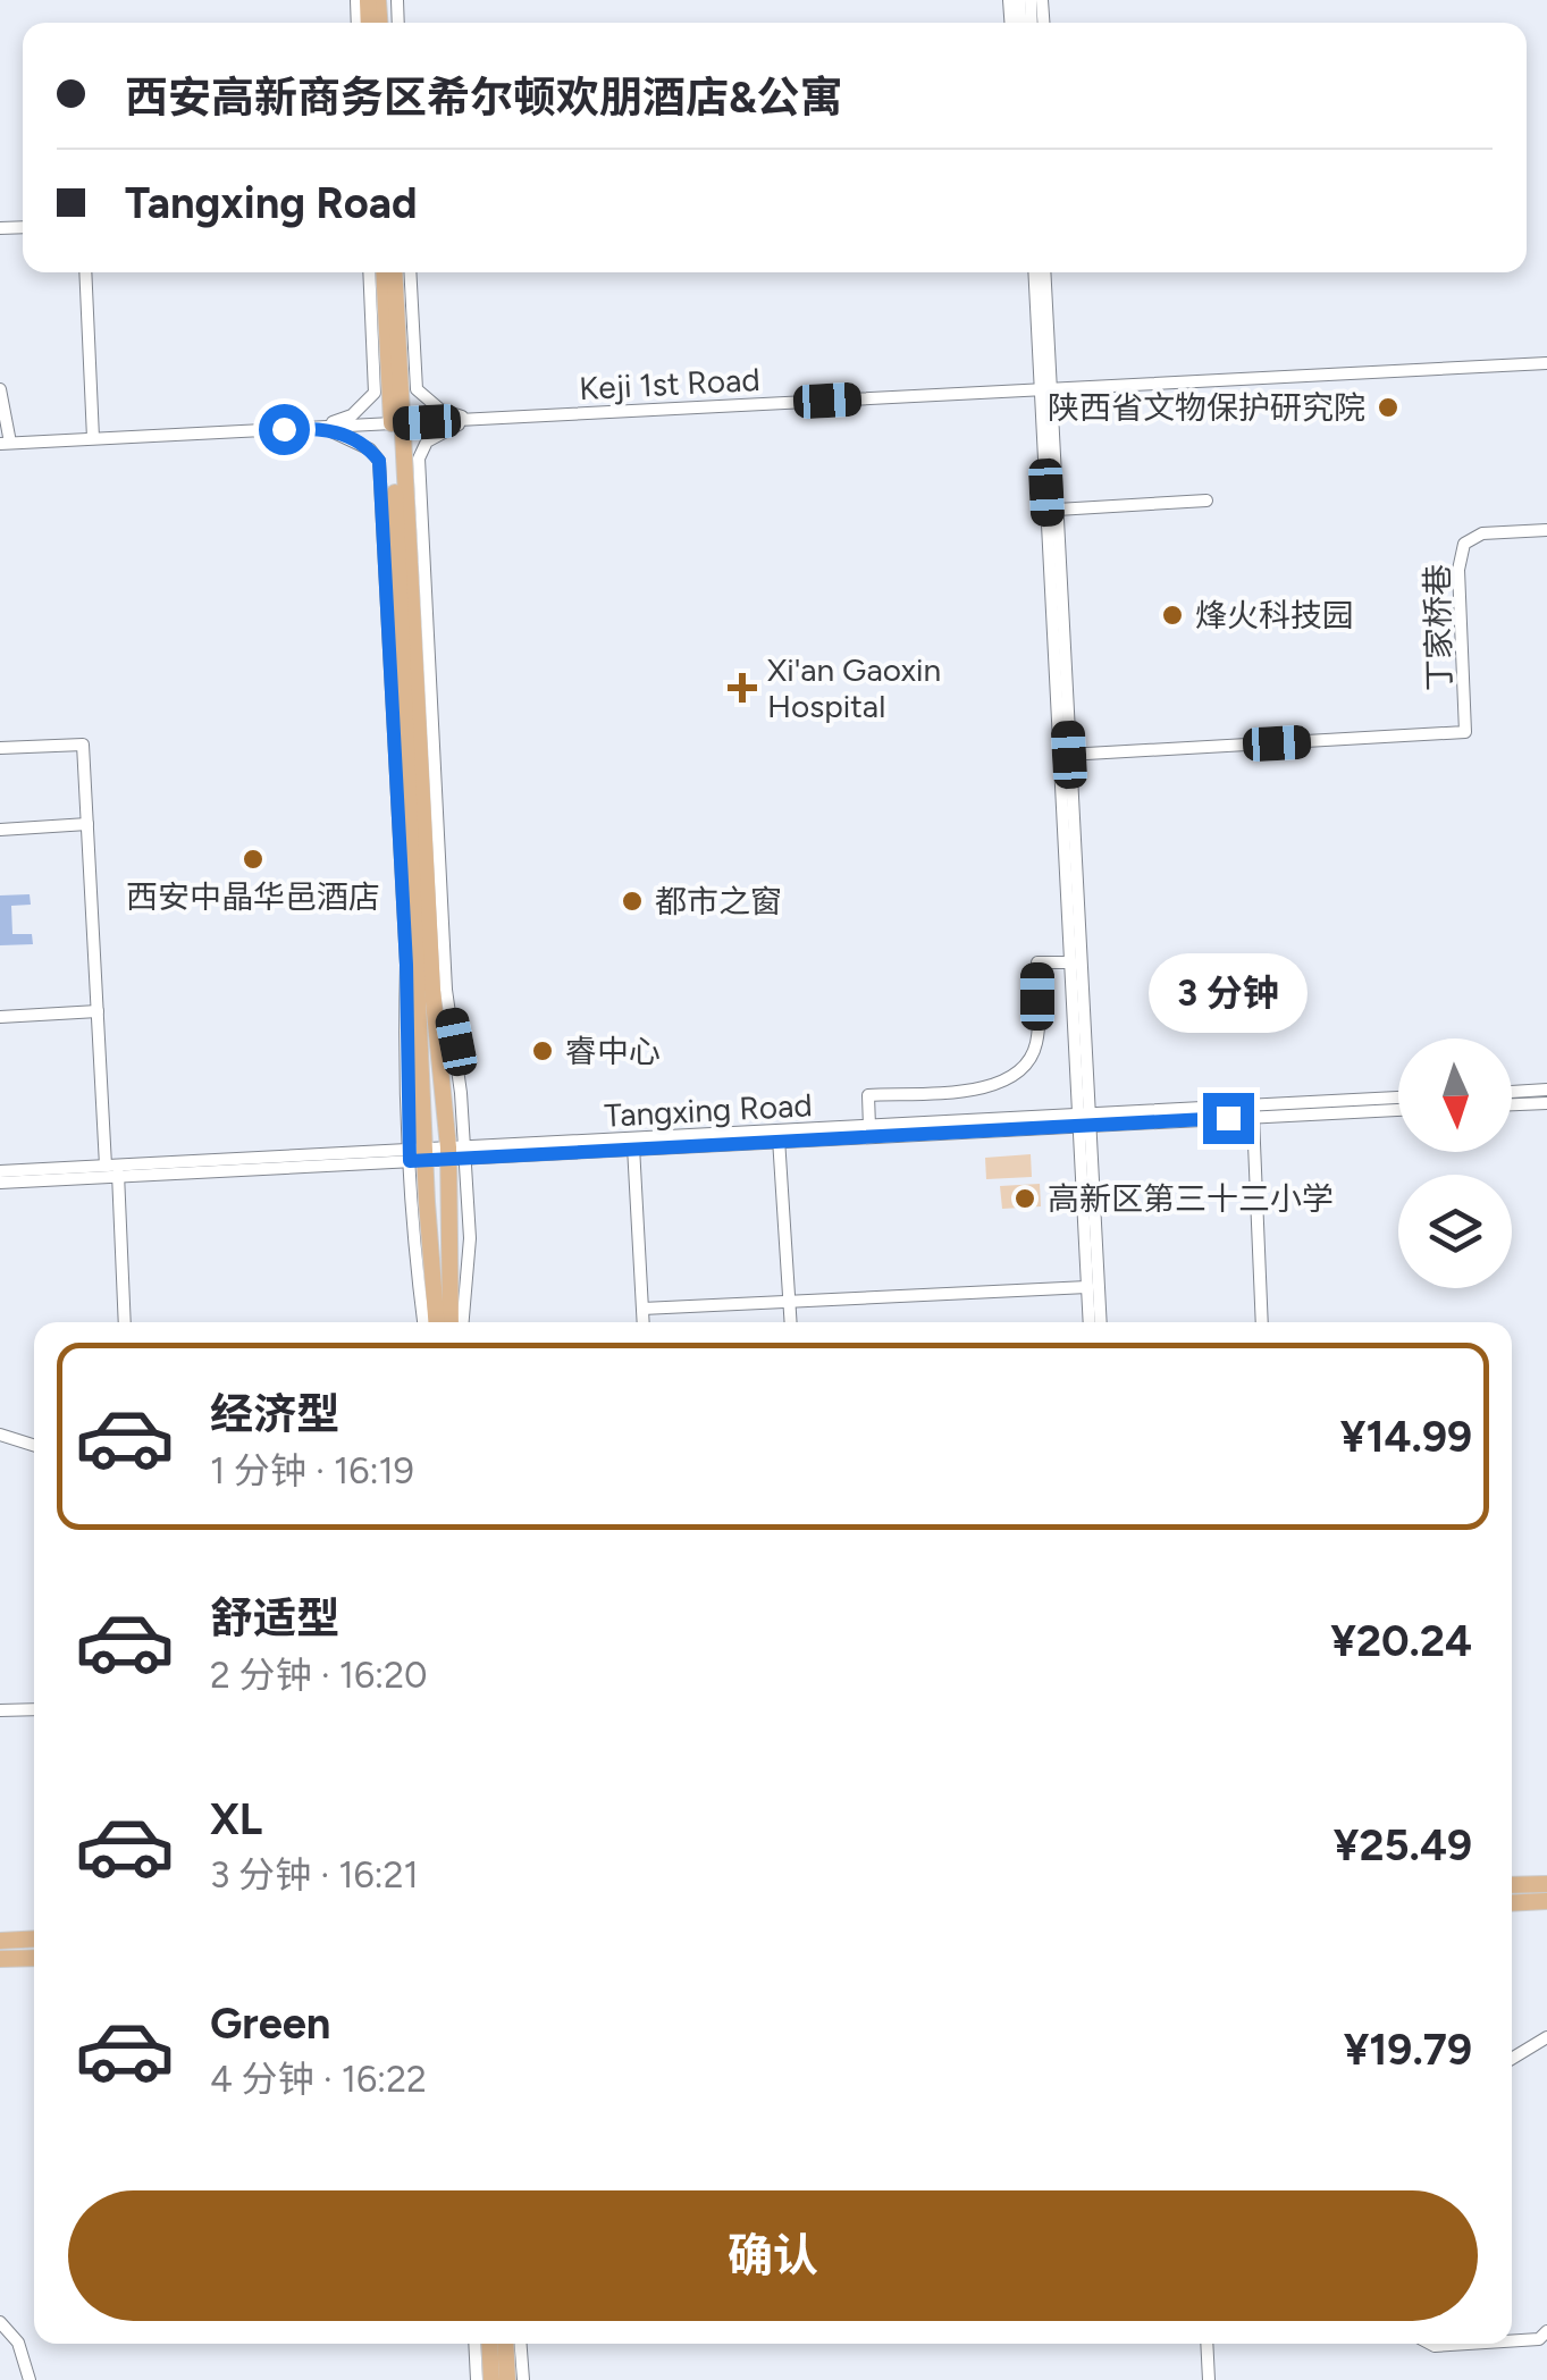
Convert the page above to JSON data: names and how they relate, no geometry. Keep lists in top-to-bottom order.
{
  "streets": {
    "street": ["Keji 1st Road", "丁家桥巷", "Tangxing Road"]
  },
  "places": {
    "other": [
      "陕西省文物保护研究院",
      "烽火科技园",
      "西安中晶华邑酒店",
      "都市之窗",
      "睿中心",
      "高新区第三十三小学"
    ],
    "health": ["Xi'an Gaoxin Hospital"]
  },
  "north": "bottom",
  "page": {
    "banner": ["西安高新商务区希尔顿欢朋酒店&公寓", "Tangxing Road"],
    "bubble": "3 分钟",
    "list": [
      {
        "name": "经济型",
        "note": "1 分钟 · 16:19",
        "value": "¥14.99"
      },
      {
        "name": "舒适型",
        "note": "2 分钟 · 16:20",
        "value": "¥20.24"
      },
      {
        "name": "XL",
        "note": "3 分钟 · 16:21",
        "value": "¥25.49"
      },
      {
        "name": "Green",
        "note": "4 分钟 · 16:22",
        "value": "¥19.79"
      }
    ],
    "buttons": "确认"
  }
}
